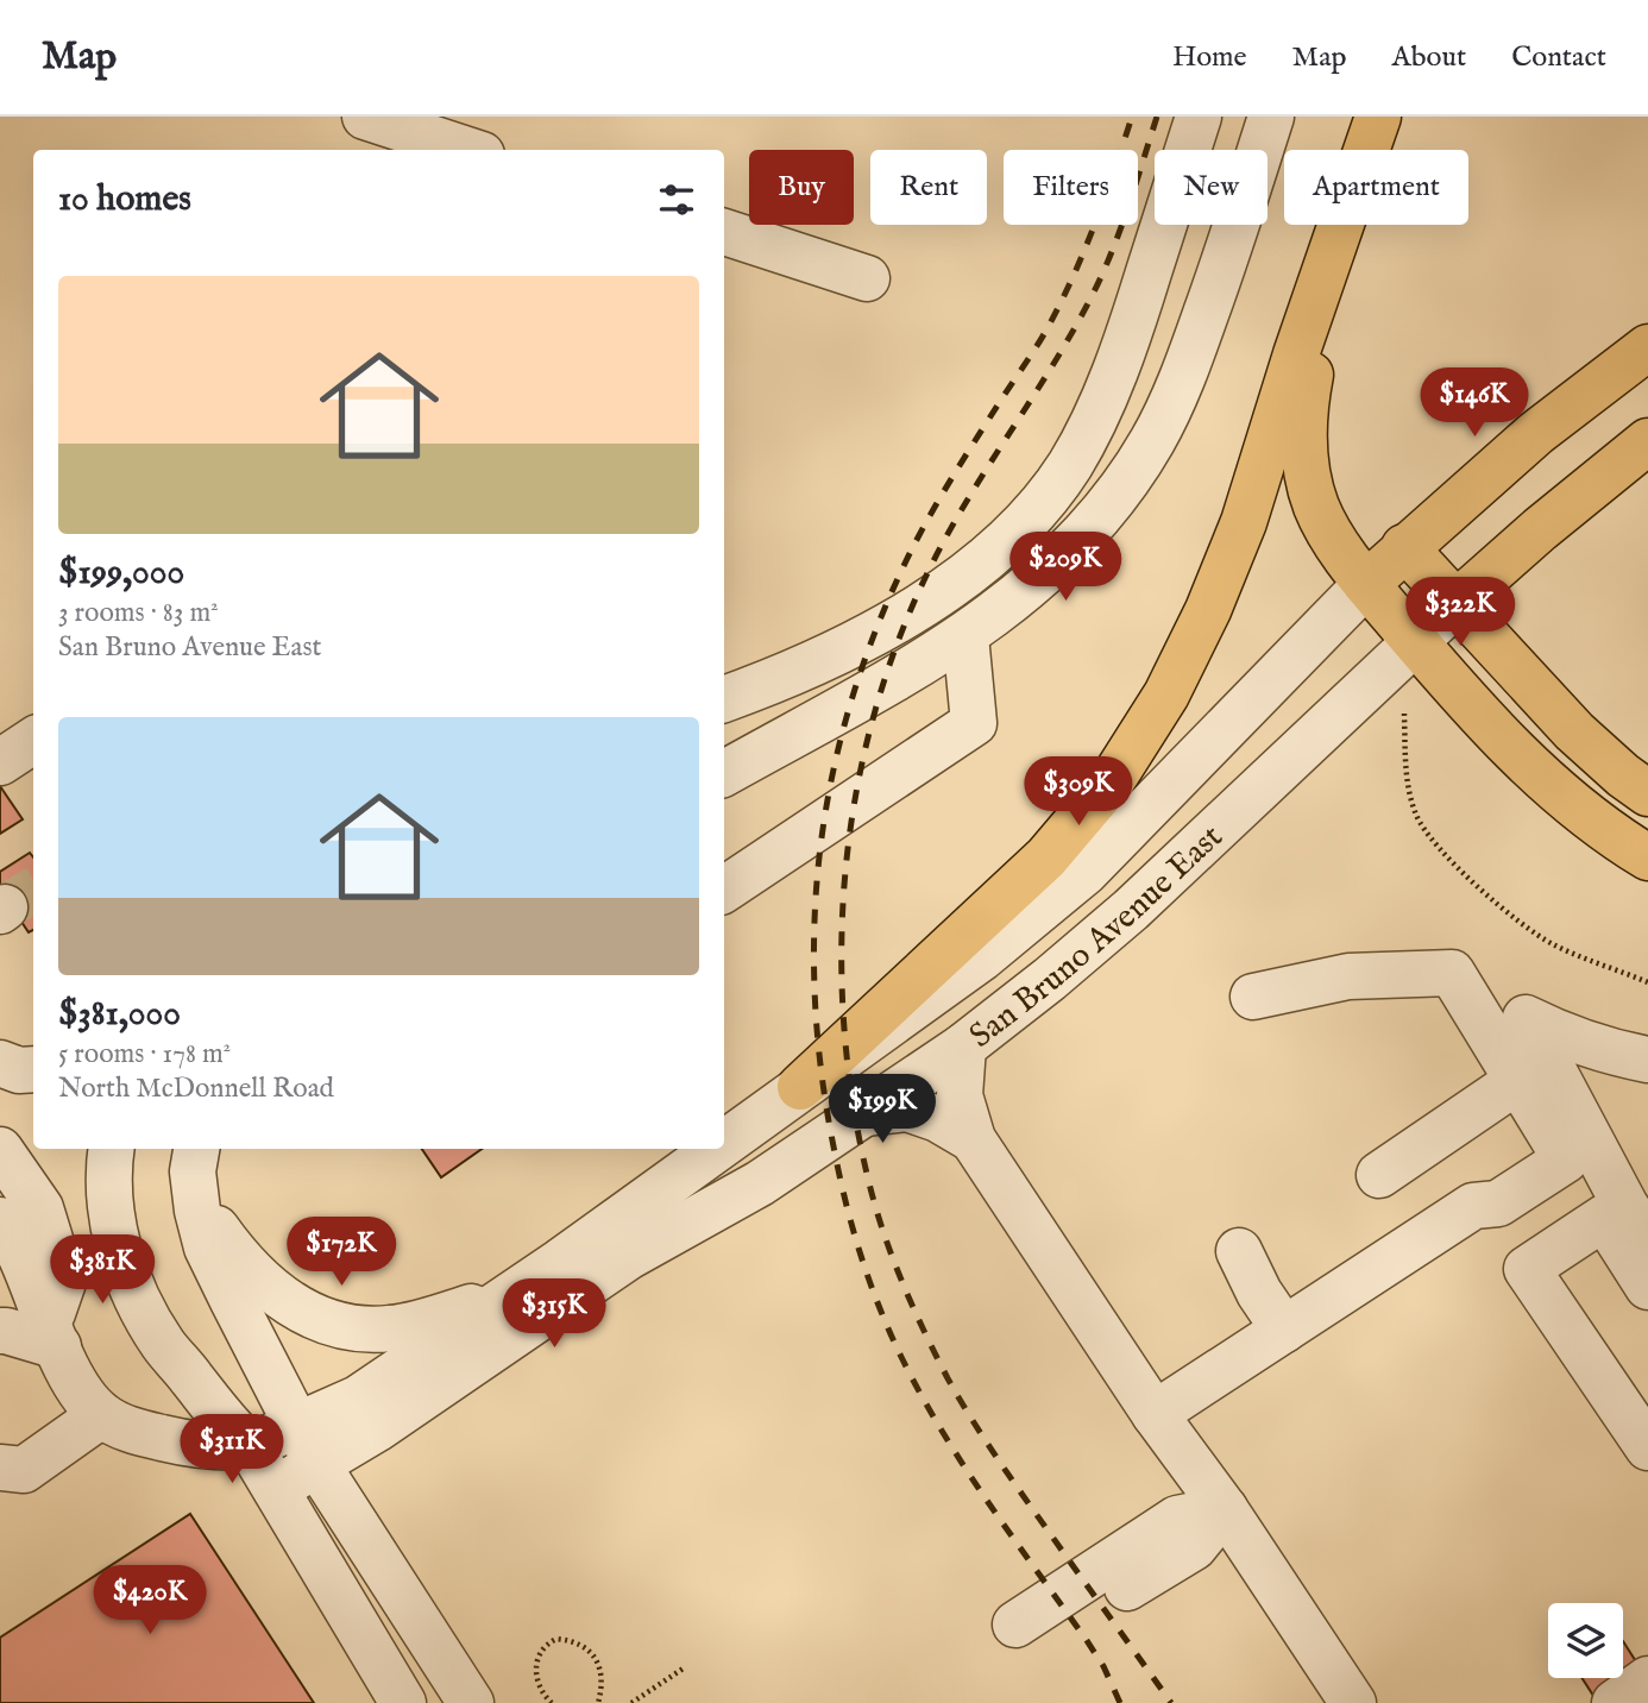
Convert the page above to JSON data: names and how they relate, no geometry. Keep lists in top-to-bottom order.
{
  "streets": {
    "main road": ["San Bruno Avenue East"]
  },
  "page": {
    "header": "Map",
    "nav": [
      "Home",
      "Map",
      "About",
      "Contact"
    ],
    "chip": [
      "Buy",
      "Rent",
      "Filters",
      "New",
      "Apartment"
    ],
    "heading": "10 homes",
    "list": [
      {
        "name": "$199,000",
        "note": "3 rooms · 83 m² · San Bruno Avenue East"
      },
      {
        "name": "$381,000",
        "note": "5 rooms · 178 m² · North McDonnell Road"
      }
    ],
    "price": [
      "$146K",
      "$209K",
      "$322K",
      "$309K",
      "$199K",
      "$172K",
      "$381K",
      "$315K",
      "$311K",
      "$420K"
    ]
  }
}
